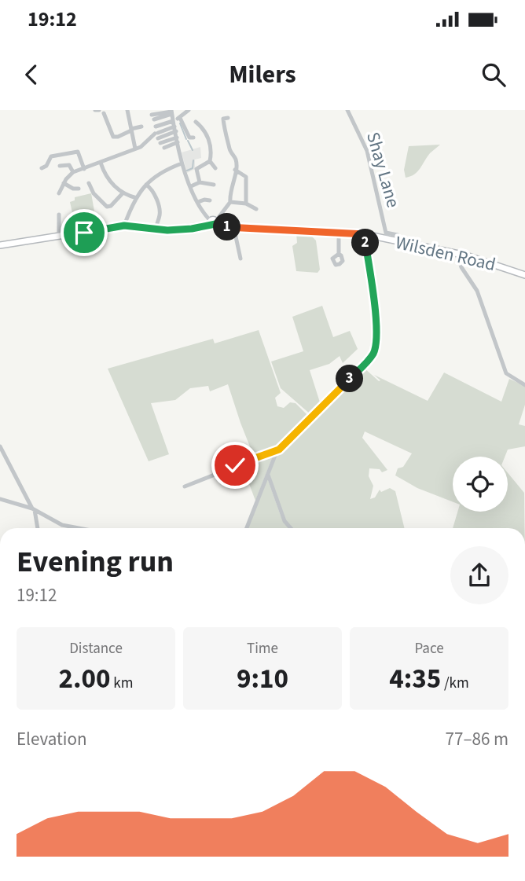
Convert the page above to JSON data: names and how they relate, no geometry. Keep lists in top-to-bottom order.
{
  "streets": {
    "main road": ["Wilsden Road"],
    "street": ["Shay Lane"]
  },
  "crossings": [
    ["Shay Lane", "Wilsden Road"]
  ],
  "page": {
    "status": "19:12",
    "header": "Milers",
    "pins": ["1", "2", "3"],
    "heading": ["Evening run", "19:12"],
    "stats": [
      ["Distance", "2.00 km"],
      ["Time", "9:10"],
      ["Pace", "4:35 /km"]
    ],
    "chart": ["Elevation", "77–86 m"]
  }
}
